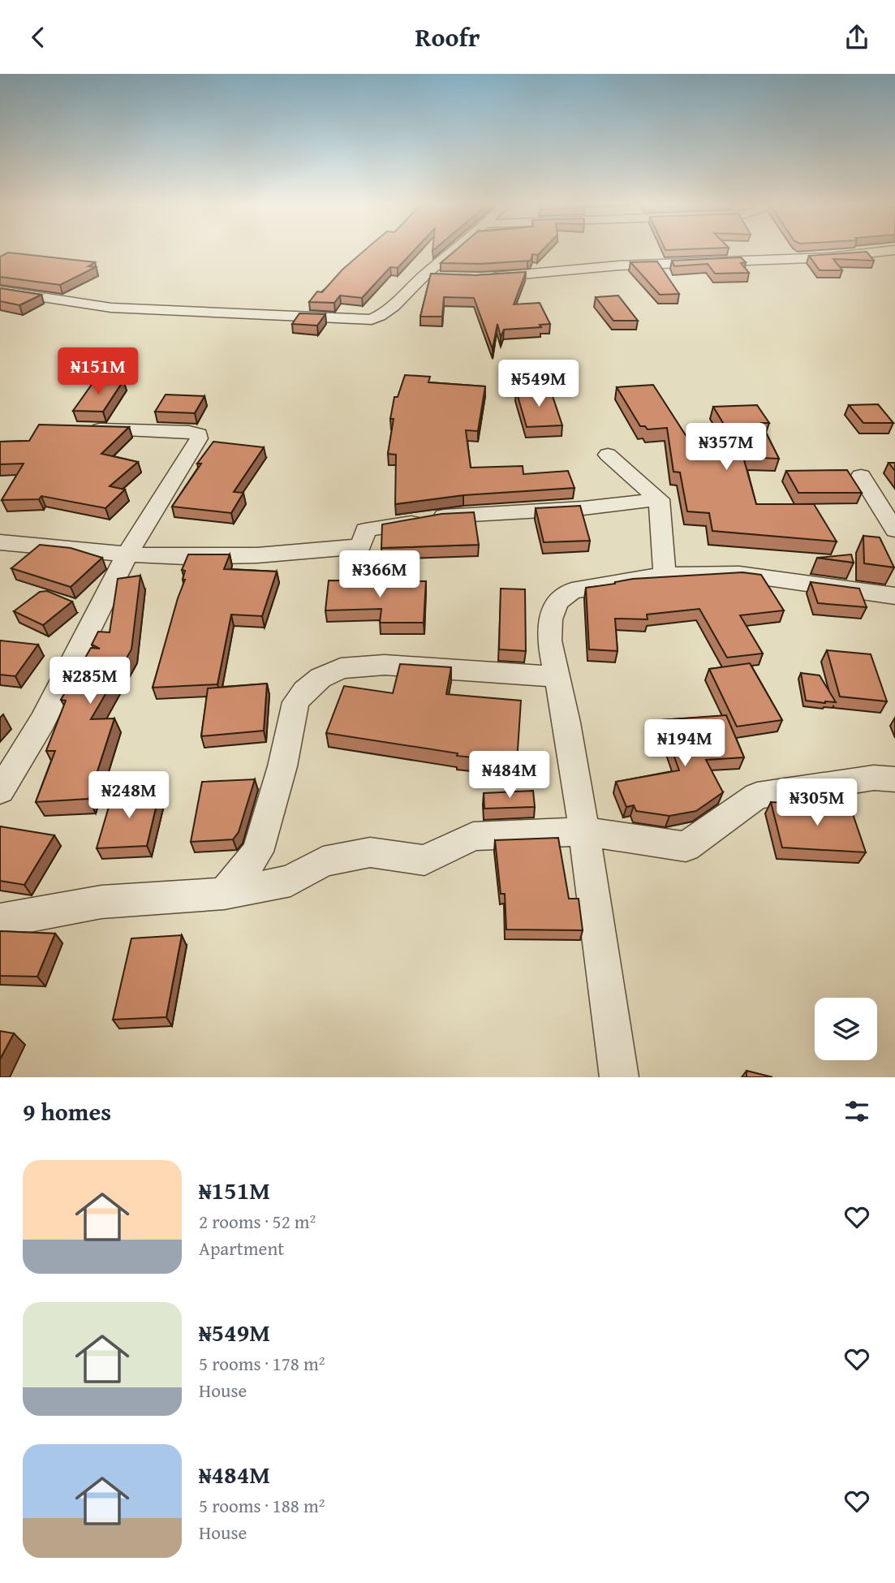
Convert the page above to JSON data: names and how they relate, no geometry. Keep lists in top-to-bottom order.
{
  "page": {
    "header": "Roofr",
    "price": [
      "₦151M",
      "₦549M",
      "₦357M",
      "₦366M",
      "₦285M",
      "₦194M",
      "₦484M",
      "₦248M",
      "₦305M"
    ],
    "heading": "9 homes",
    "list": [
      {
        "name": "₦151M",
        "note": "2 rooms · 52 m² · Apartment"
      },
      {
        "name": "₦549M",
        "note": "5 rooms · 178 m² · House"
      },
      {
        "name": "₦484M",
        "note": "5 rooms · 188 m² · House"
      }
    ]
  }
}
